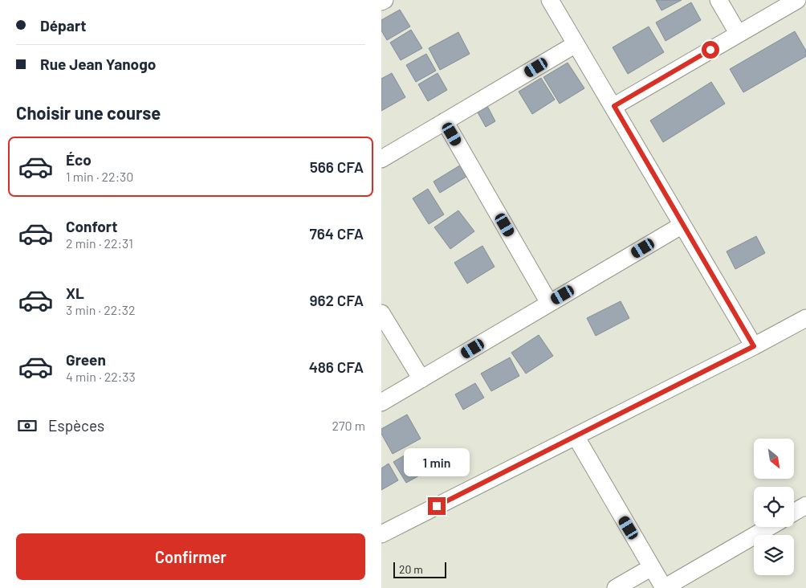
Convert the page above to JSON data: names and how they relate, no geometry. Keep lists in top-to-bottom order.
{
  "scale_bar": "20 m",
  "north": "bottom right",
  "page": {
    "banner": ["Départ", "Rue Jean Yanogo"],
    "heading": "Choisir une course",
    "list": [
      {
        "name": "Éco",
        "note": "1 min · 22:30",
        "value": "566 CFA"
      },
      {
        "name": "Confort",
        "note": "2 min · 22:31",
        "value": "764 CFA"
      },
      {
        "name": "XL",
        "note": "3 min · 22:32",
        "value": "962 CFA"
      },
      {
        "name": "Green",
        "note": "4 min · 22:33",
        "value": "486 CFA"
      }
    ],
    "pay": ["Espèces", "270 m"],
    "bubble": "1 min",
    "buttons": "Confirmer",
    "scale": "20 m"
  }
}
